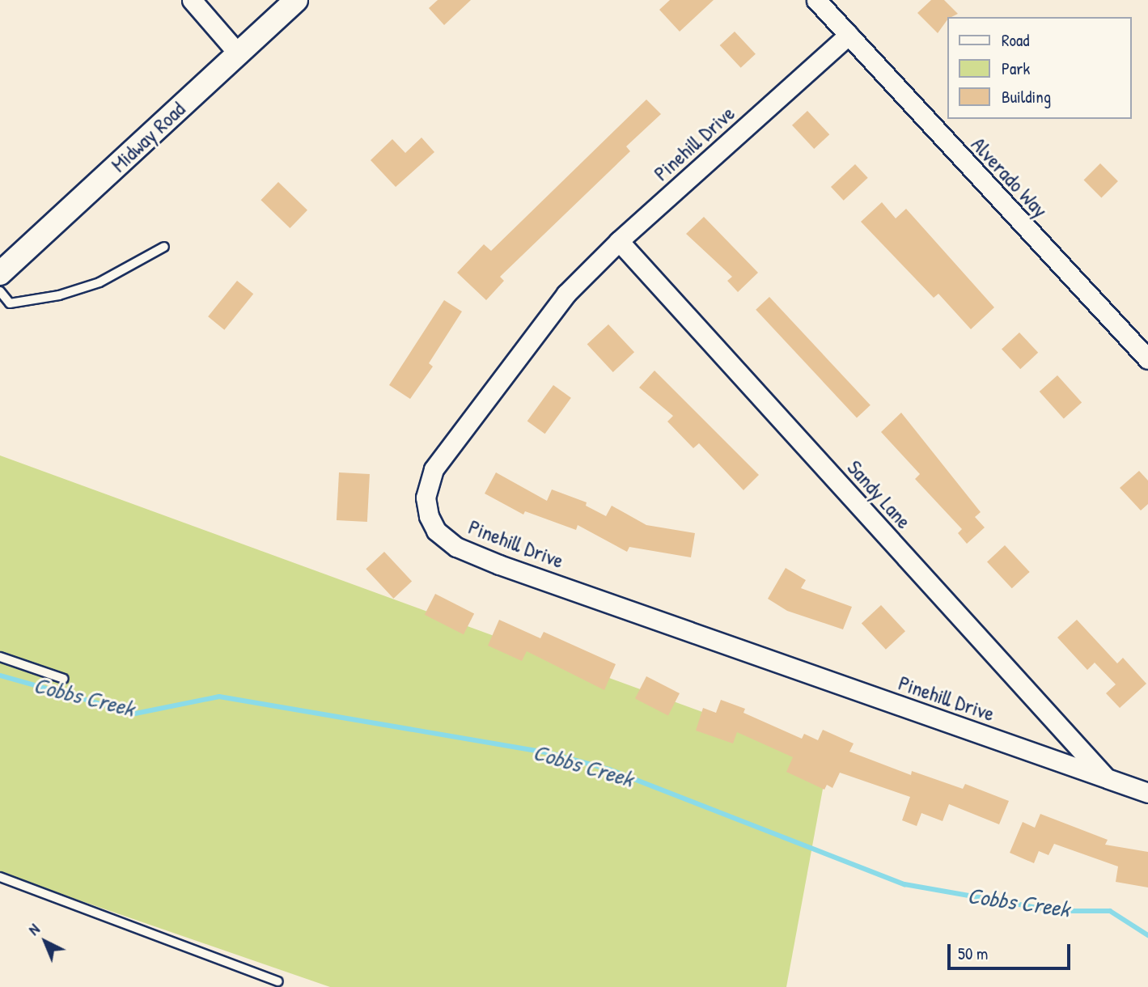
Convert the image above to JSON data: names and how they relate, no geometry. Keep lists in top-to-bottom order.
{
  "streets": {
    "street": [
      "Midway Road",
      "Pinehill Drive",
      "Alverado Way",
      "Sandy Lane"
    ]
  },
  "crossings": [
    ["Pinehill Drive", "Alverado Way"],
    ["Pinehill Drive", "Sandy Lane"]
  ],
  "water": ["Cobbs Creek"],
  "legend": ["Road", "Park", "Building"],
  "scale_bar": "50 m",
  "north": "top left"
}
